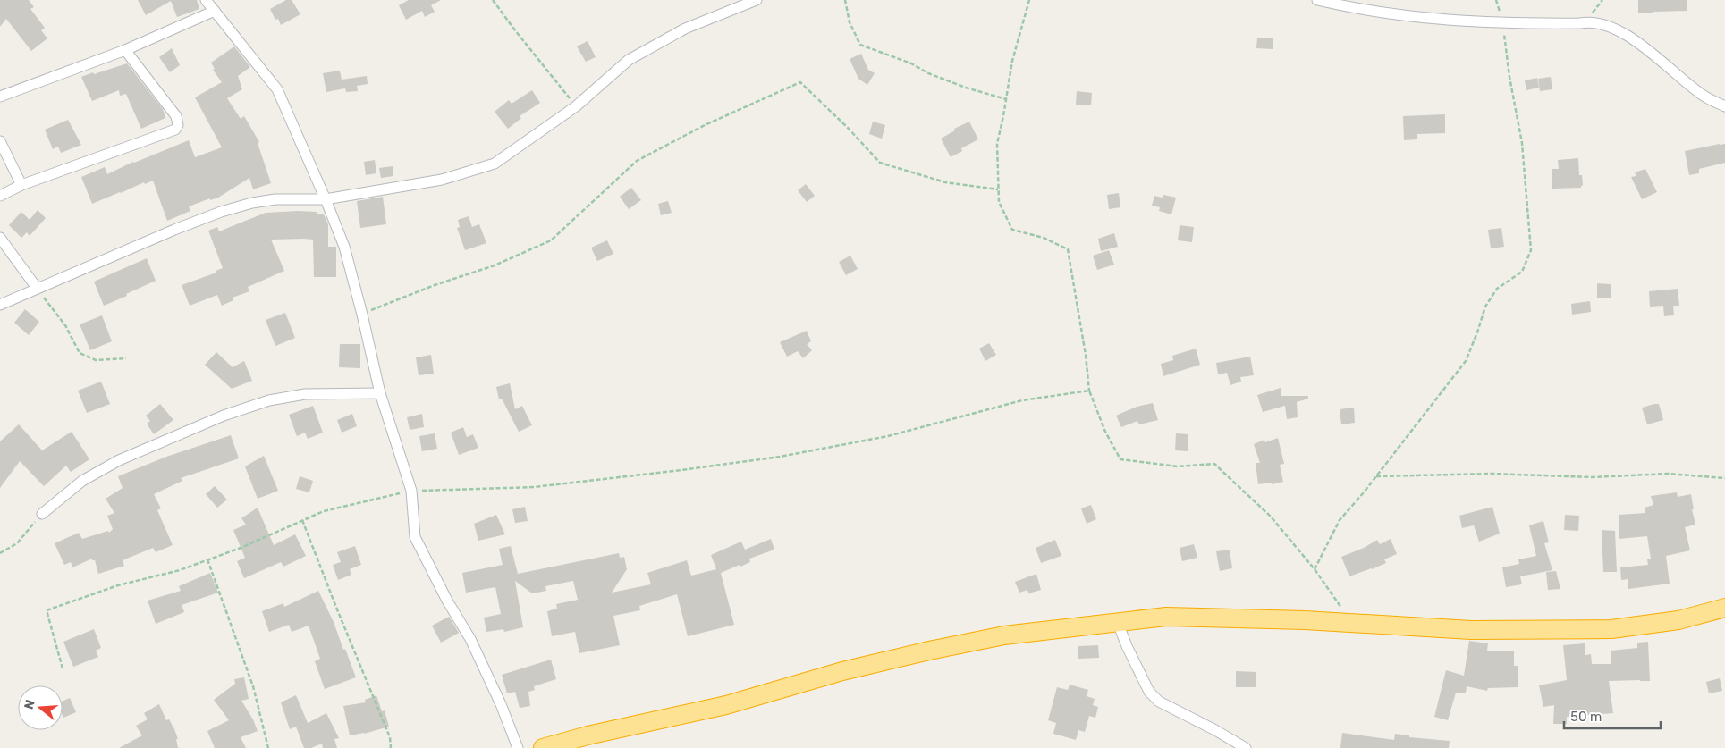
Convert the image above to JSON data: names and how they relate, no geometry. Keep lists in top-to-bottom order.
{
  "scale_bar": "50 m",
  "north": "left"
}
